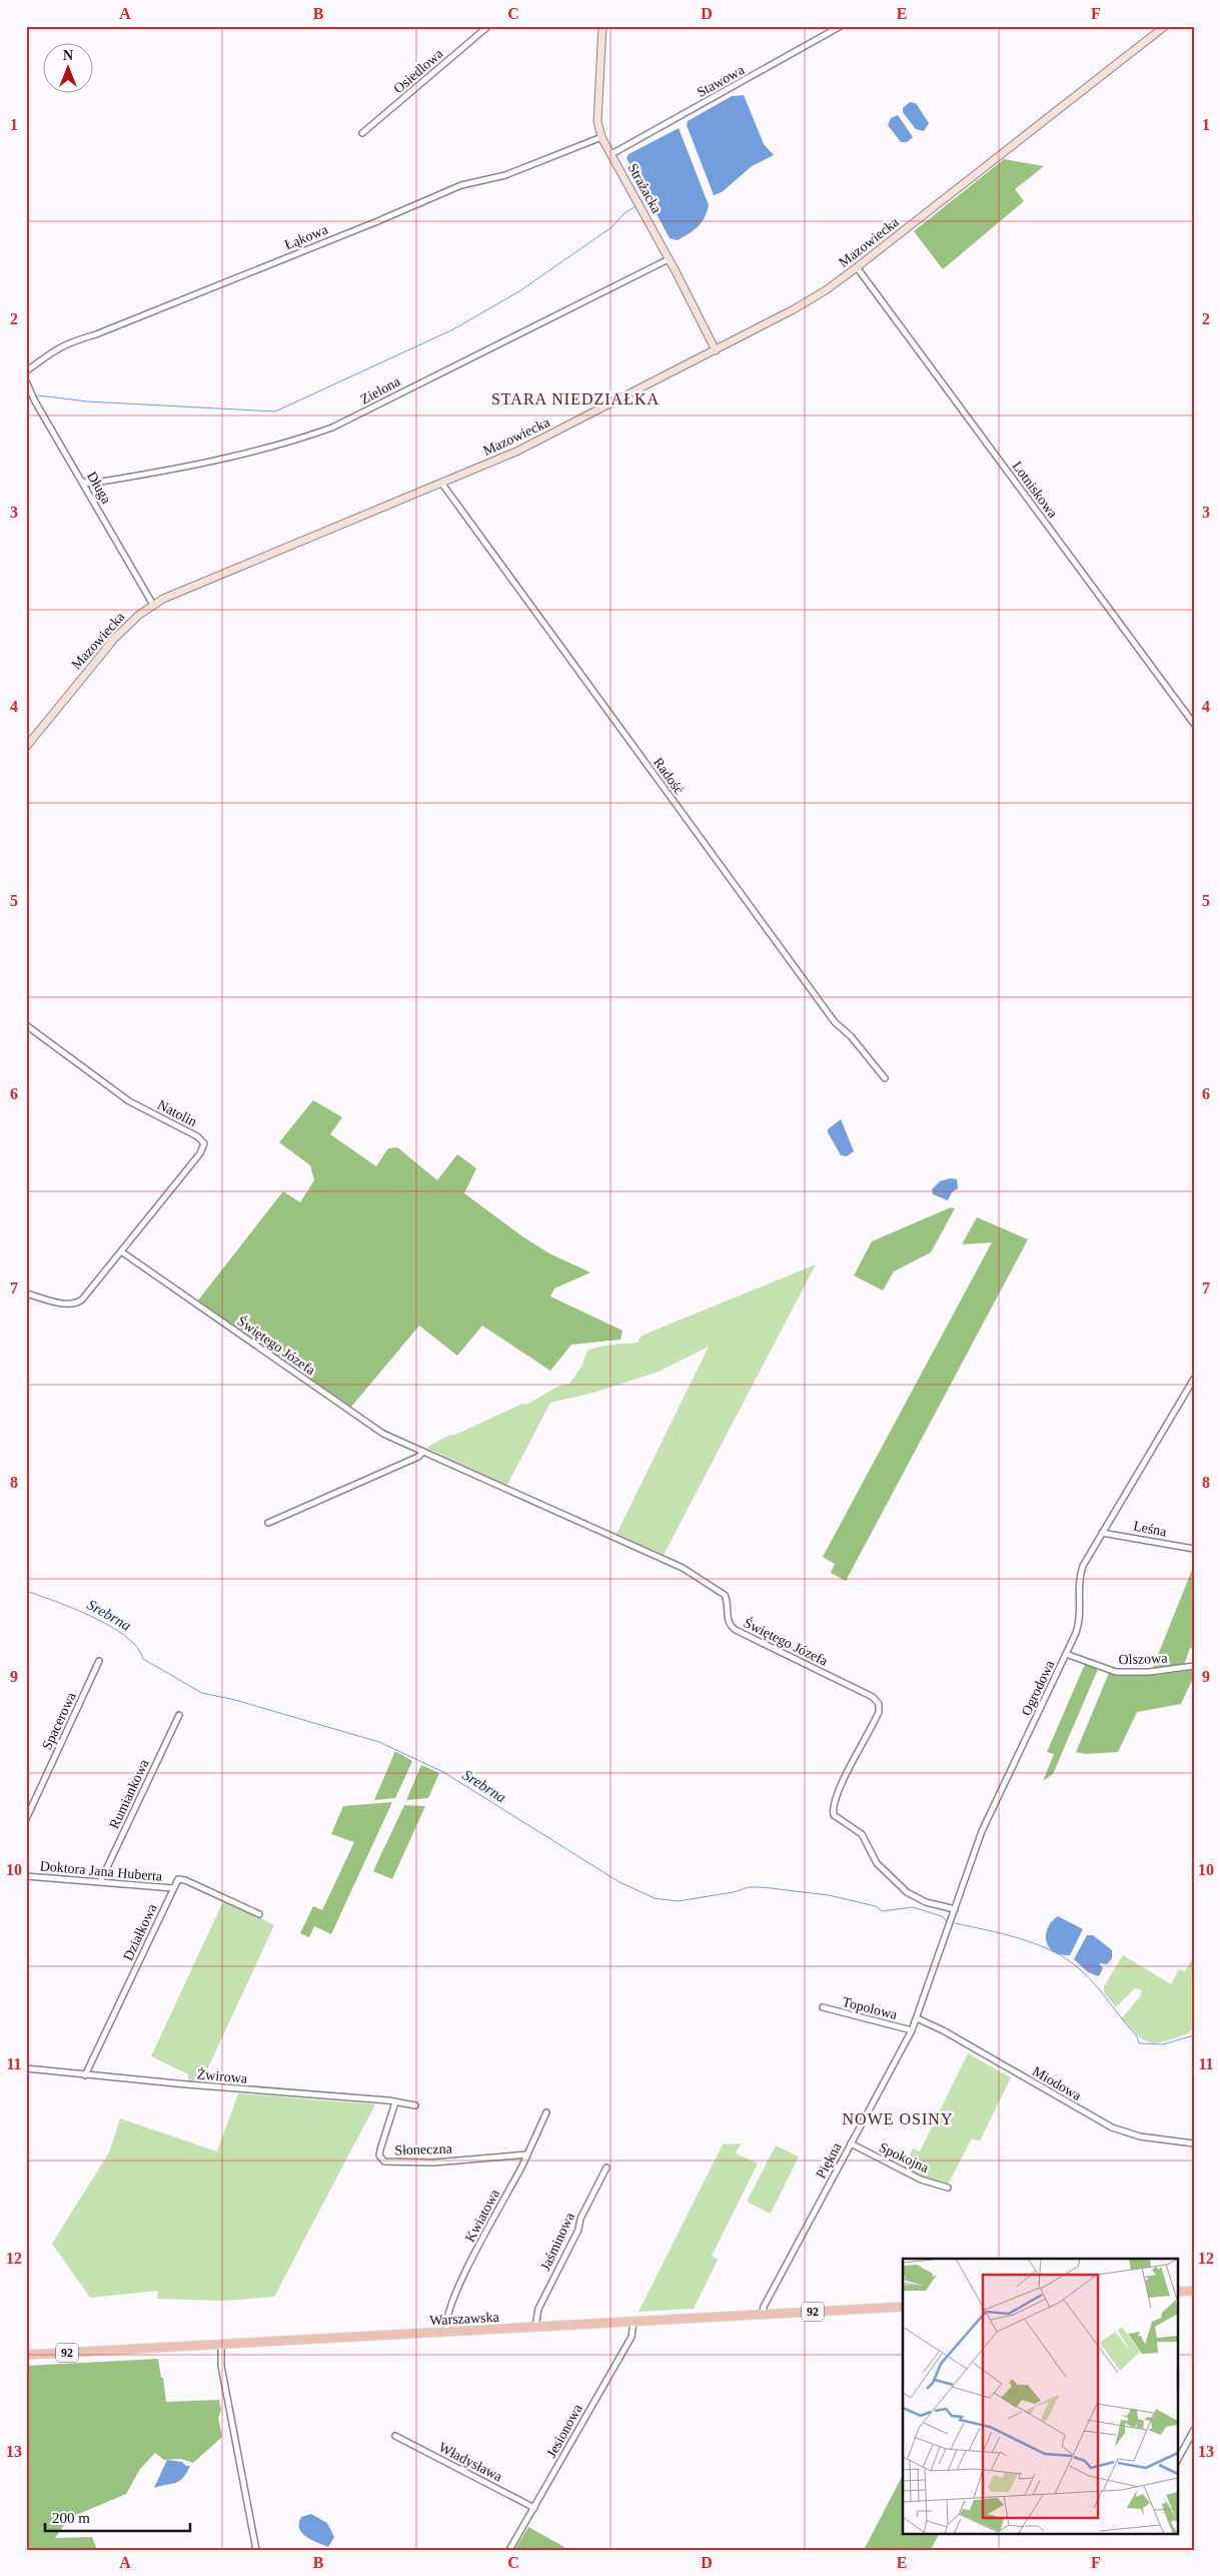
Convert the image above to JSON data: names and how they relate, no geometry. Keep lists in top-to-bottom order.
{
  "streets": {
    "main road": ["92", "Warszawska"],
    "street": [
      "Osiedlowa",
      "Stawowa",
      "Strażacka",
      "Łąkowa",
      "Mazowiecka",
      "Zielona",
      "Długa",
      "Lotniskowa",
      "Radość",
      "Natolin",
      "Świętego Józefa",
      "Leśna",
      "Olszowa",
      "Ogrodowa",
      "Spacerowa",
      "Rumiankowa",
      "Doktora Jana Huberta",
      "Działkowa",
      "Topolowa",
      "Żwirowa",
      "Miodowa",
      "Słoneczna",
      "Spokojna",
      "Piękna",
      "Kwiatowa",
      "Jaśminowa",
      "Jesionowa",
      "Władysława"
    ]
  },
  "crossings": [
    ["Stawowa", "Strażacka"],
    ["Strażacka", "Łąkowa"],
    ["Strażacka", "Mazowiecka"],
    ["Strażacka", "Zielona"],
    ["Mazowiecka", "Długa"],
    ["Mazowiecka", "Lotniskowa"],
    ["Mazowiecka", "Radość"],
    ["Zielona", "Długa"],
    ["Natolin", "Świętego Józefa"],
    ["Świętego Józefa", "Ogrodowa"],
    ["Leśna", "Ogrodowa"],
    ["Olszowa", "Ogrodowa"],
    ["Ogrodowa", "Miodowa"],
    ["Ogrodowa", "Piękna"],
    ["Rumiankowa", "Doktora Jana Huberta"],
    ["Doktora Jana Huberta", "Działkowa"],
    ["Działkowa", "Żwirowa"],
    ["Topolowa", "Piękna"],
    ["Żwirowa", "Słoneczna"],
    ["Miodowa", "Piękna"],
    ["Słoneczna", "Kwiatowa"],
    ["Spokojna", "Piękna"],
    ["Piękna", "Warszawska"],
    ["Kwiatowa", "Warszawska"],
    ["Jaśminowa", "Warszawska"],
    ["Warszawska", "Jesionowa"],
    ["Jesionowa", "Władysława"]
  ],
  "districts": ["STARA NIEDZIAŁKA", "NOWE OSINY"],
  "water": ["Srebrna"],
  "scale_bar": "200 m",
  "north": "top",
  "grid": {
    "columns": [
      "A",
      "B",
      "C",
      "D",
      "E",
      "F"
    ],
    "rows": [
      "1",
      "2",
      "3",
      "4",
      "5",
      "6",
      "7",
      "8",
      "9",
      "10",
      "11",
      "12",
      "13"
    ]
  }
}
